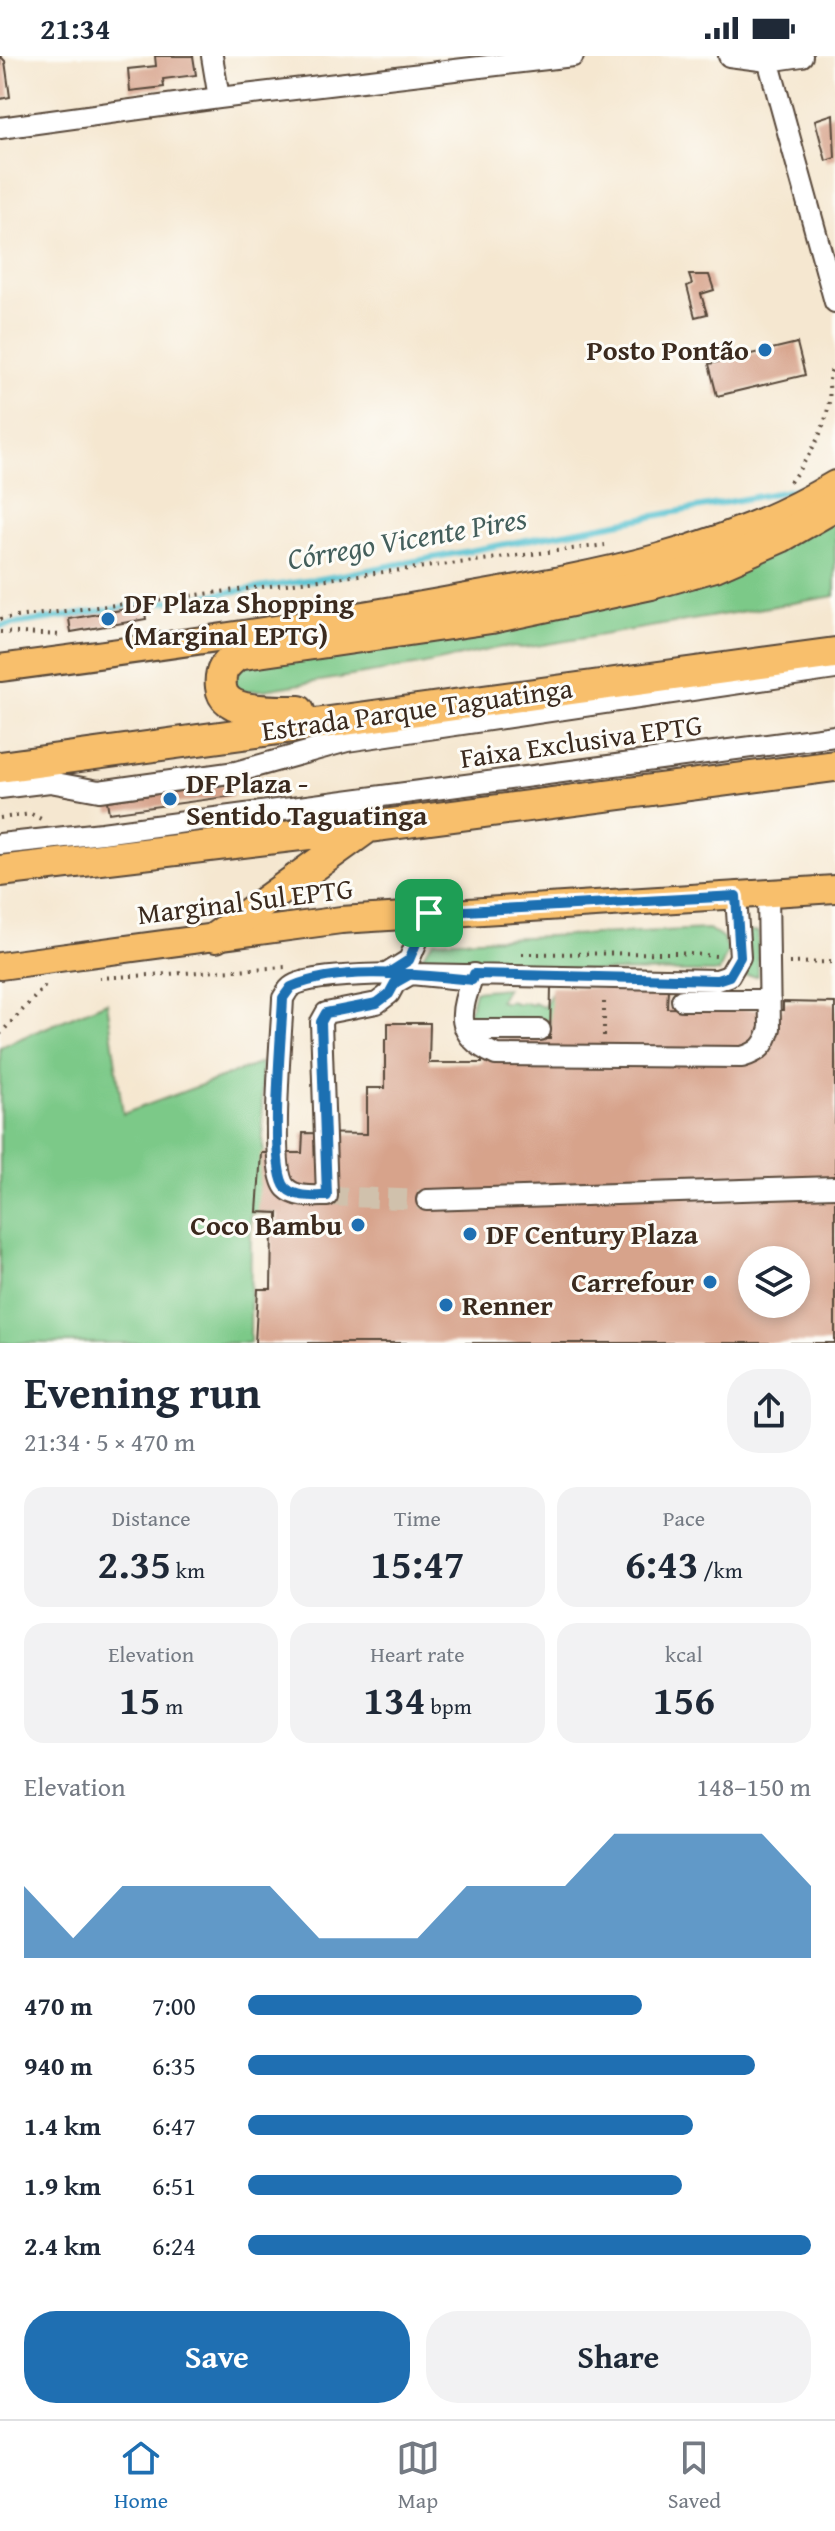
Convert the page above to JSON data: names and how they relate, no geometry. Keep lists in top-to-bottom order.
{
  "streets": {
    "highway": ["Estrada Parque Taguatinga"],
    "main road": ["Marginal Sul EPTG"],
    "street": ["Faixa Exclusiva EPTG"]
  },
  "water": ["Córrego Vicente Pires"],
  "places": [
    "Posto Pontão",
    "DF Plaza Shopping (Marginal EPTG)",
    "DF Plaza - Sentido Taguatinga",
    "Coco Bambu",
    "DF Century Plaza",
    "Carrefour",
    "Renner"
  ],
  "page": {
    "status": "21:34",
    "heading": ["Evening run", "21:34 · 5 × 470 m"],
    "stats": [
      ["Distance", "2.35 km"],
      ["Time", "15:47"],
      ["Pace", "6:43 /km"],
      ["Elevation", "15 m"],
      ["Heart rate", "134 bpm"],
      ["kcal", "156"]
    ],
    "chart": ["Elevation", "148–150 m"],
    "list": [
      {
        "name": "470 m",
        "note": "7:00"
      },
      {
        "name": "940 m",
        "note": "6:35"
      },
      {
        "name": "1.4 km",
        "note": "6:47"
      },
      {
        "name": "1.9 km",
        "note": "6:51"
      },
      {
        "name": "2.4 km",
        "note": "6:24"
      }
    ],
    "buttons": ["Save", "Share"],
    "tabs": ["Home", "Map", "Saved"]
  }
}
